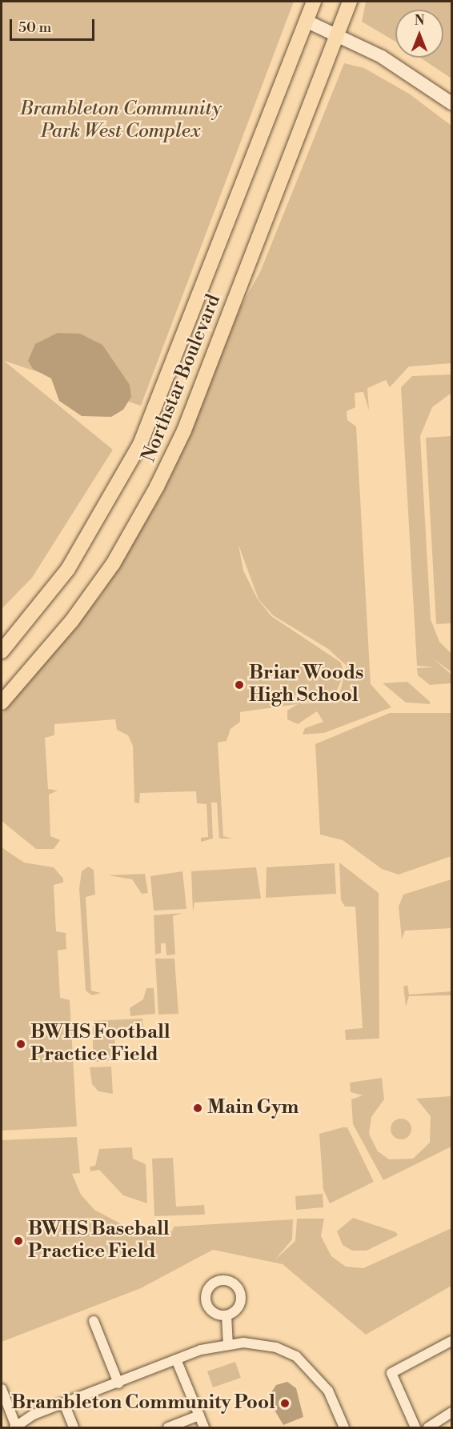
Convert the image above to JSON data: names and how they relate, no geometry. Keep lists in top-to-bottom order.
{
  "streets": {
    "main road": ["Northstar Boulevard"]
  },
  "parks": ["Brambleton Community Park West Complex"],
  "places": [
    "Briar Woods High School",
    "BWHS Football Practice Field",
    "Main Gym",
    "BWHS Baseball Practice Field",
    "Brambleton Community Pool"
  ],
  "scale_bar": "50 m",
  "north": "top"
}
